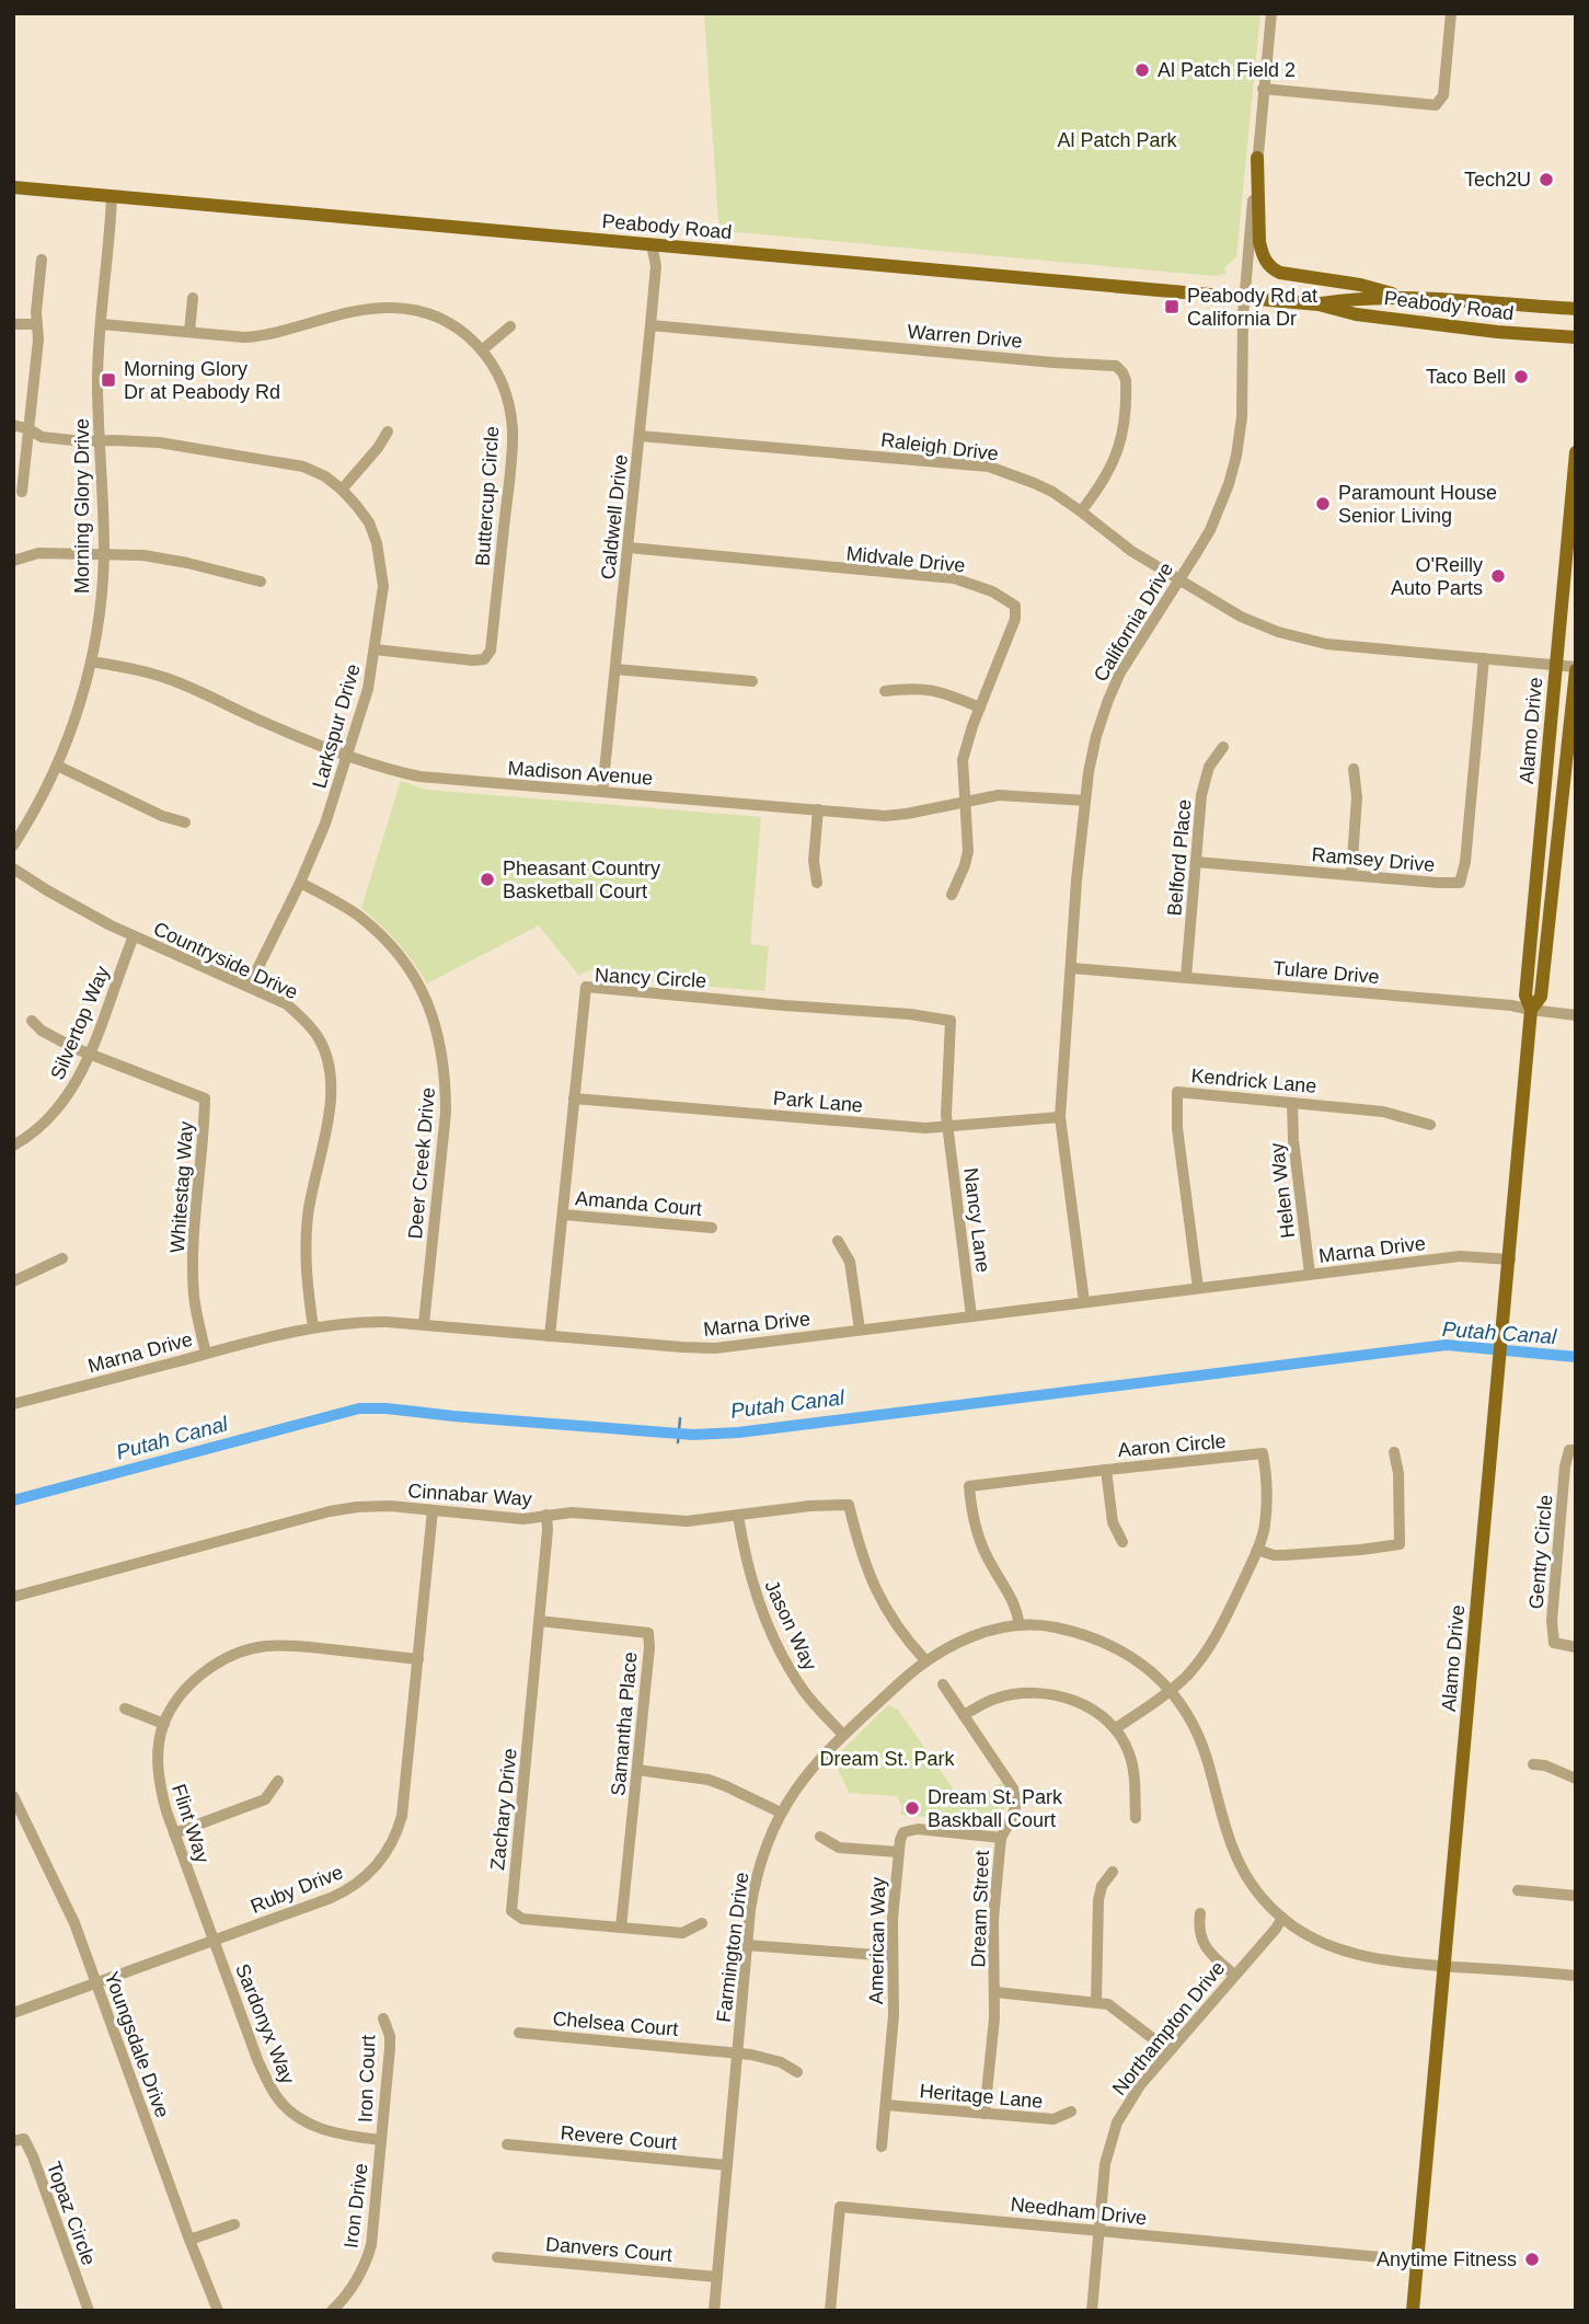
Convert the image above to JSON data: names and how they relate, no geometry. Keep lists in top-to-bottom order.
{
  "streets": {
    "main road": ["Peabody Road", "Alamo Drive"],
    "street": [
      "Warren Drive",
      "Raleigh Drive",
      "Buttercup Circle",
      "Morning Glory Drive",
      "Caldwell Drive",
      "Midvale Drive",
      "California Drive",
      "Larkspur Drive",
      "Madison Avenue",
      "Belford Place",
      "Ramsey Drive",
      "Countryside Drive",
      "Tulare Drive",
      "Nancy Circle",
      "Silvertop Way",
      "Kendrick Lane",
      "Park Lane",
      "Deer Creek Drive",
      "Whitestag Way",
      "Helen Way",
      "Amanda Court",
      "Nancy Lane",
      "Marna Drive",
      "Aaron Circle",
      "Cinnabar Way",
      "Gentry Circle",
      "Jason Way",
      "Samantha Place",
      "Zachary Drive",
      "Flint Way",
      "Ruby Drive",
      "Dream Street",
      "American Way",
      "Farmington Drive",
      "Sardonyx Way",
      "Chelsea Court",
      "Northampton Drive",
      "Youngsdale Drive",
      "Iron Court",
      "Heritage Lane",
      "Revere Court",
      "Iron Drive",
      "Needham Drive",
      "Topaz Circle",
      "Danvers Court"
    ]
  },
  "crossings": [
    ["Peabody Road", "Morning Glory Drive"],
    ["Peabody Road", "Caldwell Drive"],
    ["Peabody Road", "California Drive"],
    ["Warren Drive", "Raleigh Drive"],
    ["Warren Drive", "Caldwell Drive"],
    ["Raleigh Drive", "Caldwell Drive"],
    ["Raleigh Drive", "California Drive"],
    ["Raleigh Drive", "Alamo Drive"],
    ["Raleigh Drive", "Ramsey Drive"],
    ["Buttercup Circle", "Morning Glory Drive"],
    ["Buttercup Circle", "Larkspur Drive"],
    ["Morning Glory Drive", "Larkspur Drive"],
    ["Morning Glory Drive", "Madison Avenue"],
    ["Caldwell Drive", "Midvale Drive"],
    ["Caldwell Drive", "Madison Avenue"],
    ["Midvale Drive", "Madison Avenue"],
    ["California Drive", "Madison Avenue"],
    ["California Drive", "Tulare Drive"],
    ["California Drive", "Park Lane"],
    ["California Drive", "Marna Drive"],
    ["Larkspur Drive", "Madison Avenue"],
    ["Larkspur Drive", "Countryside Drive"],
    ["Larkspur Drive", "Deer Creek Drive"],
    ["Alamo Drive", "Tulare Drive"],
    ["Alamo Drive", "Marna Drive"],
    ["Alamo Drive", "Farmington Drive"],
    ["Alamo Drive", "Needham Drive"],
    ["Belford Place", "Ramsey Drive"],
    ["Belford Place", "Tulare Drive"],
    ["Countryside Drive", "Silvertop Way"],
    ["Countryside Drive", "Marna Drive"],
    ["Nancy Circle", "Park Lane"],
    ["Nancy Circle", "Amanda Court"],
    ["Nancy Circle", "Nancy Lane"],
    ["Nancy Circle", "Marna Drive"],
    ["Silvertop Way", "Whitestag Way"],
    ["Kendrick Lane", "Helen Way"],
    ["Kendrick Lane", "Marna Drive"],
    ["Park Lane", "Nancy Lane"],
    ["Deer Creek Drive", "Marna Drive"],
    ["Whitestag Way", "Marna Drive"],
    ["Helen Way", "Marna Drive"],
    ["Nancy Lane", "Marna Drive"],
    ["Aaron Circle", "Farmington Drive"],
    ["Cinnabar Way", "Jason Way"],
    ["Cinnabar Way", "Zachary Drive"],
    ["Cinnabar Way", "Ruby Drive"],
    ["Cinnabar Way", "Farmington Drive"],
    ["Jason Way", "Farmington Drive"],
    ["Samantha Place", "Zachary Drive"],
    ["Flint Way", "Ruby Drive"],
    ["Flint Way", "Sardonyx Way"],
    ["Ruby Drive", "Sardonyx Way"],
    ["Ruby Drive", "Youngsdale Drive"],
    ["Dream Street", "American Way"],
    ["Dream Street", "Heritage Lane"],
    ["American Way", "Heritage Lane"],
    ["Farmington Drive", "Chelsea Court"],
    ["Farmington Drive", "Northampton Drive"],
    ["Farmington Drive", "Revere Court"],
    ["Farmington Drive", "Danvers Court"],
    ["Sardonyx Way", "Iron Court"],
    ["Sardonyx Way", "Iron Drive"],
    ["Northampton Drive", "Needham Drive"],
    ["Iron Court", "Iron Drive"]
  ],
  "water": ["Putah Canal"],
  "parks": ["Al Patch Park", "Dream St. Park"],
  "places": {
    "other": [
      "Al Patch Field 2",
      "Tech2U",
      "Taco Bell",
      "Paramount House Senior Living",
      "O'Reilly Auto Parts",
      "Pheasant Country Basketball Court",
      "Dream St. Park Baskball Court",
      "Anytime Fitness"
    ],
    "transit": ["Peabody Rd at California Dr", "Morning Glory Dr at Peabody Rd"]
  }
}
